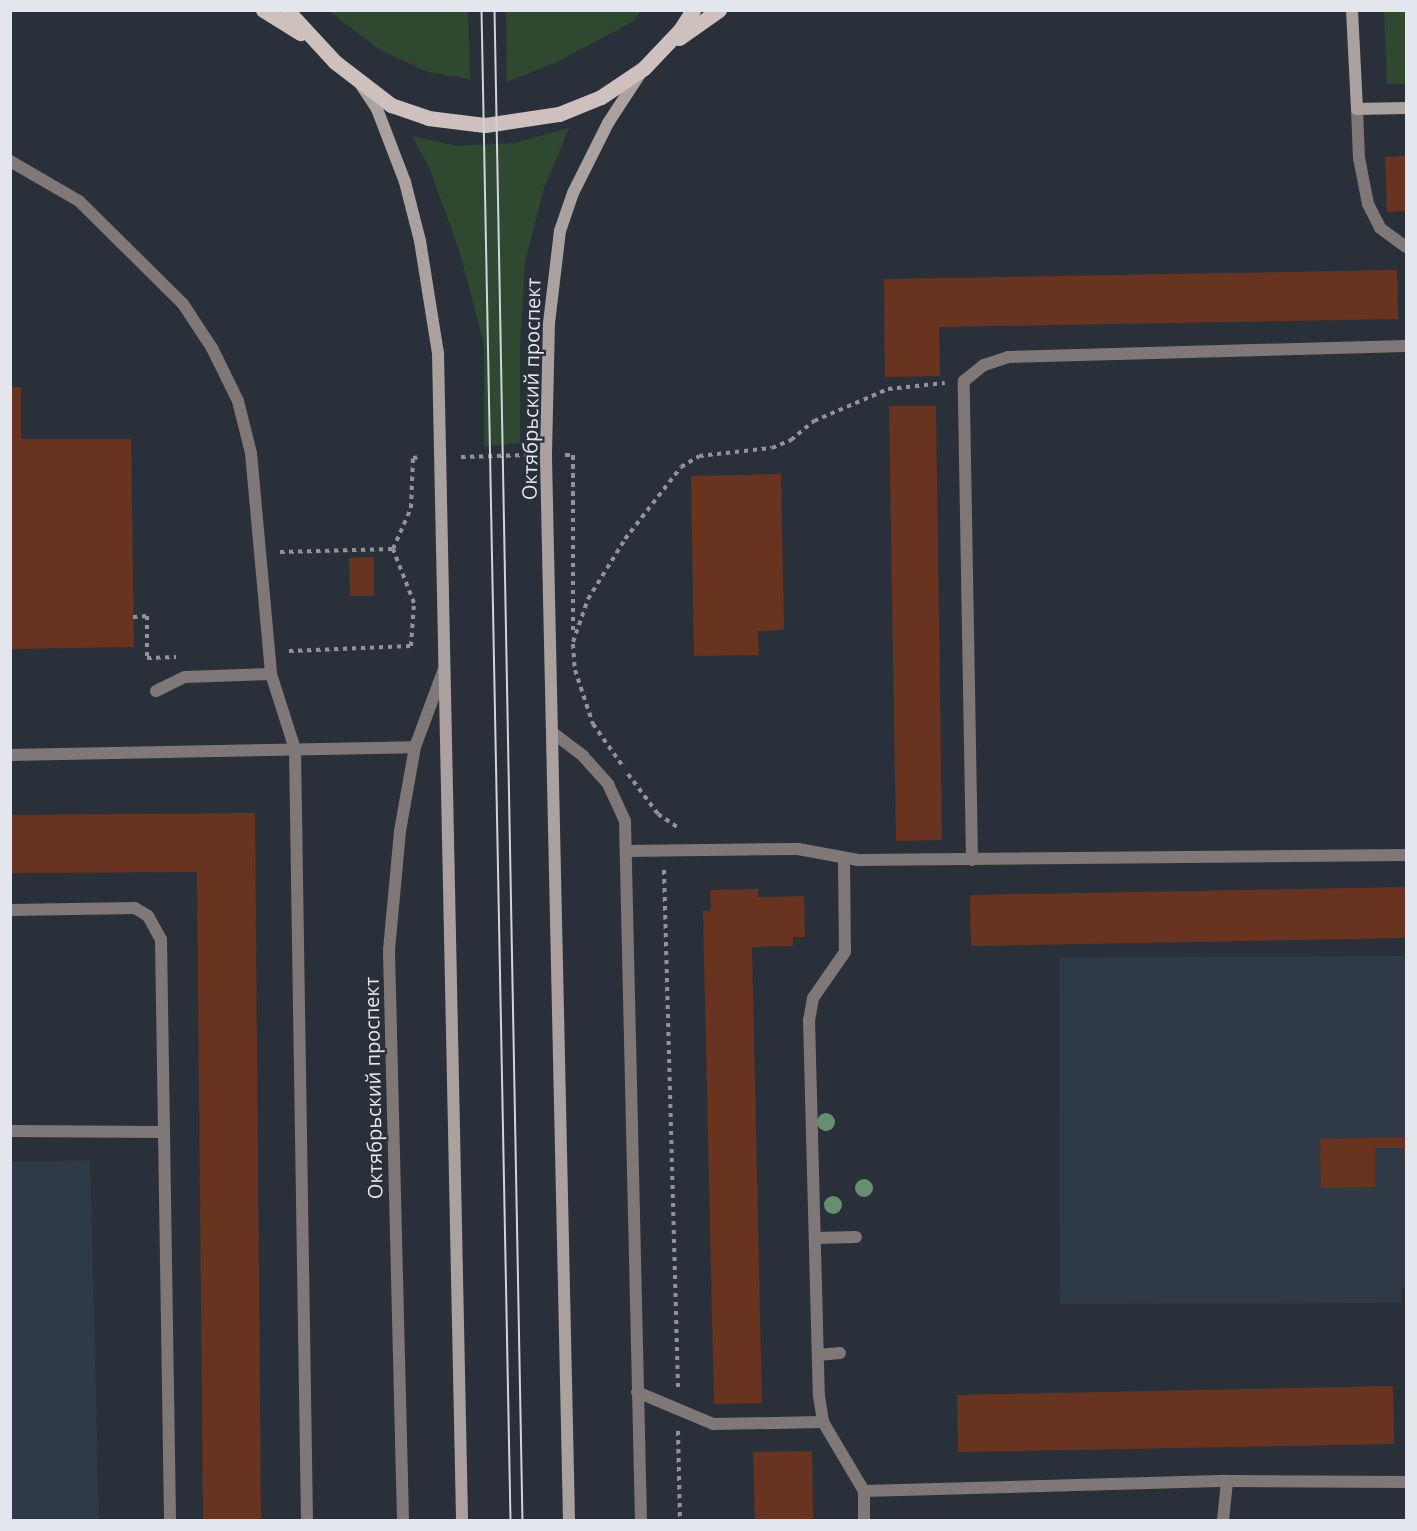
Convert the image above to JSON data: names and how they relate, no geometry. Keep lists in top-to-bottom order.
{
  "streets": {
    "main road": ["Октябрьский проспект"]
  }
}
